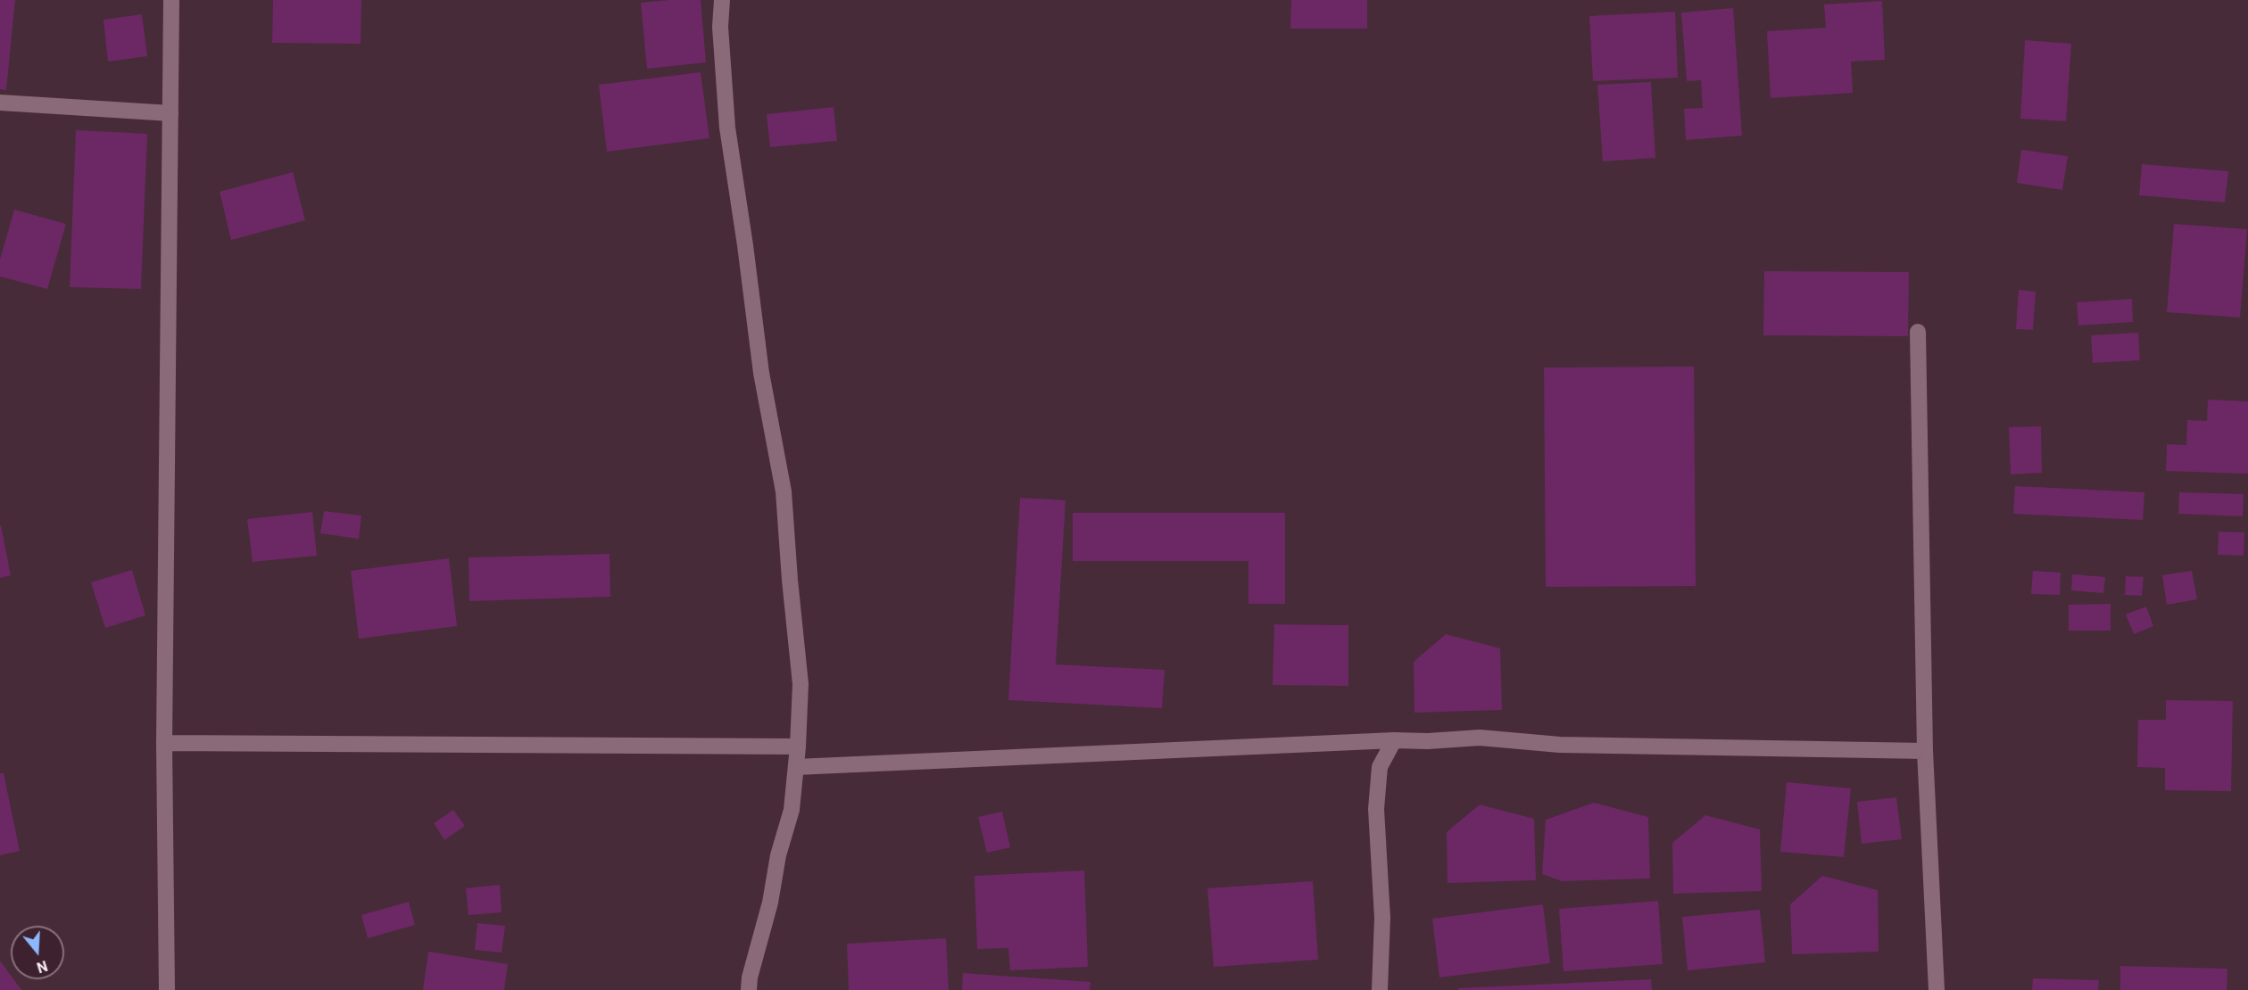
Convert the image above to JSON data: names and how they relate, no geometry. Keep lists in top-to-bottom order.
{
  "north": "bottom"
}
